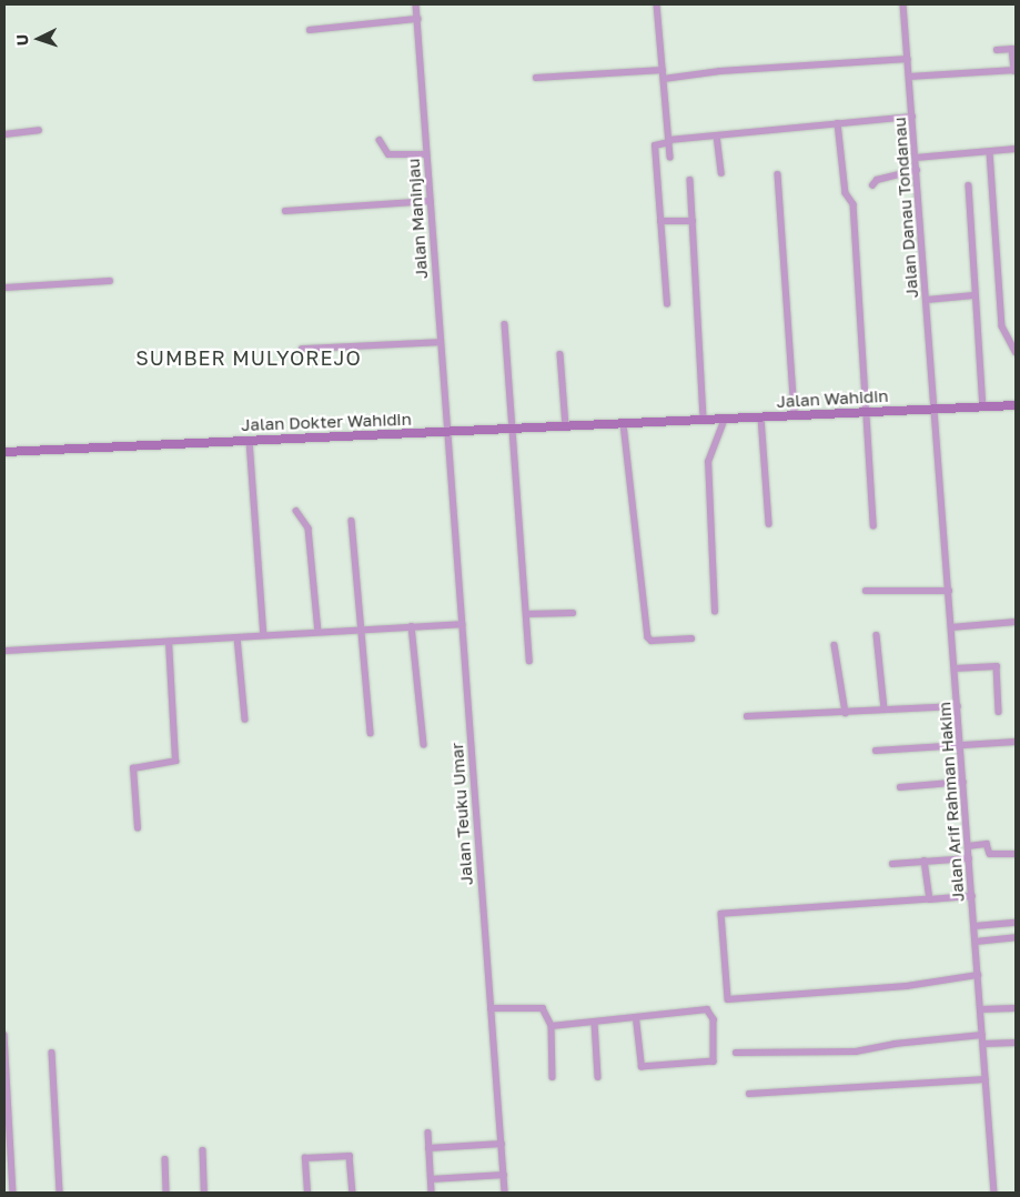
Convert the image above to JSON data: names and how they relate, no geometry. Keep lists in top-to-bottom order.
{
  "streets": {
    "street": [
      "Jalan Danau Tondanau",
      "Jalan Maninjau",
      "Jalan Wahidin",
      "Jalan Dokter Wahidin",
      "Jalan Arif Rahman Hakim",
      "Jalan Teuku Umar"
    ]
  },
  "crossings": [
    ["Jalan Danau Tondanau", "Jalan Wahidin"],
    ["Jalan Danau Tondanau", "Jalan Arif Rahman Hakim"],
    ["Jalan Maninjau", "Jalan Dokter Wahidin"],
    ["Jalan Maninjau", "Jalan Teuku Umar"],
    ["Jalan Wahidin", "Jalan Dokter Wahidin"],
    ["Jalan Wahidin", "Jalan Arif Rahman Hakim"],
    ["Jalan Dokter Wahidin", "Jalan Teuku Umar"]
  ],
  "districts": ["SUMBER MULYOREJO"],
  "north": "left"
}
